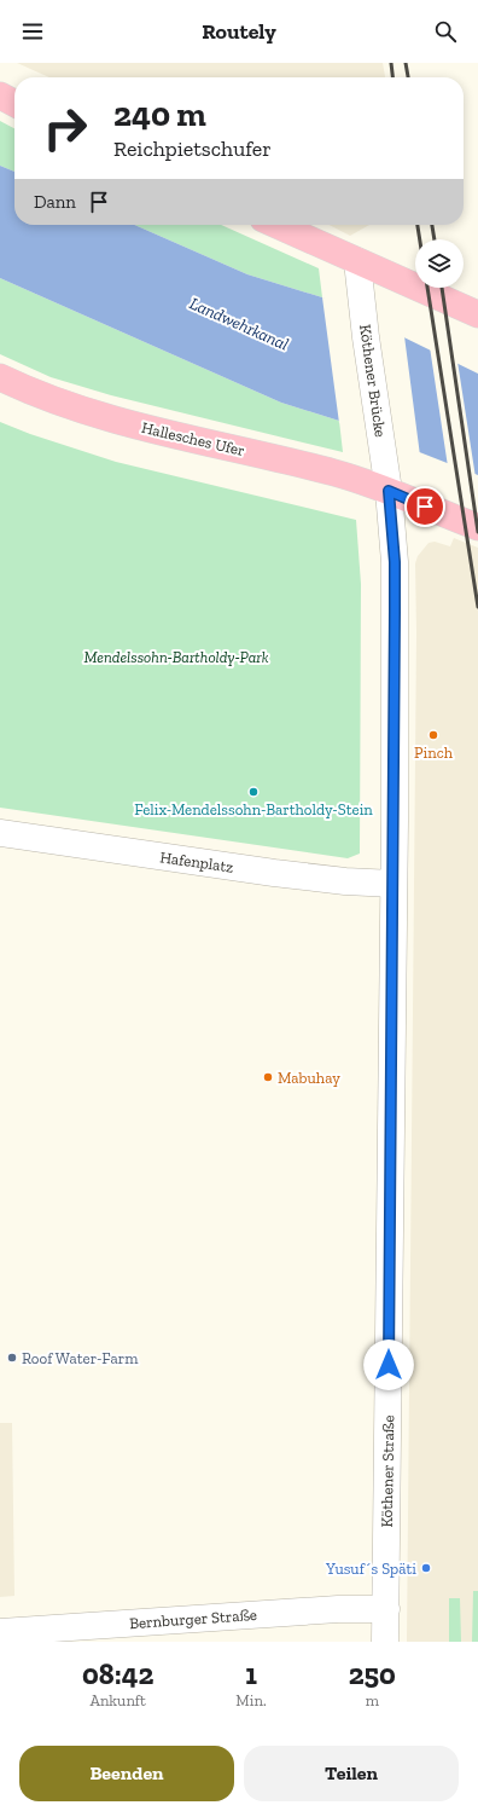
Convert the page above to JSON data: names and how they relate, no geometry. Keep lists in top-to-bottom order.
{
  "streets": {
    "main road": ["Hallesches Ufer"],
    "street": [
      "Köthener Brücke",
      "Hafenplatz",
      "Köthener Straße",
      "Bernburger Straße"
    ]
  },
  "crossings": [
    ["Köthener Brücke", "Köthener Straße"],
    ["Hallesches Ufer", "Köthener Straße"],
    ["Hafenplatz", "Köthener Straße"],
    ["Köthener Straße", "Bernburger Straße"]
  ],
  "water": ["Landwehrkanal"],
  "parks": ["Mendelssohn-Bartholdy-Park"],
  "places": [
    "Pinch",
    "Felix-Mendelssohn-Bartholdy-Stein",
    "Mabuhay",
    "Roof Water-Farm",
    "Yusuf´s Späti"
  ],
  "page": {
    "header": "Routely",
    "turn": ["240 m", "Reichpietschufer"],
    "then": "Dann",
    "eta": [
      "08:42",
      "Ankunft",
      "1",
      "Min.",
      "250",
      "m"
    ],
    "buttons": ["Beenden", "Teilen"]
  }
}
